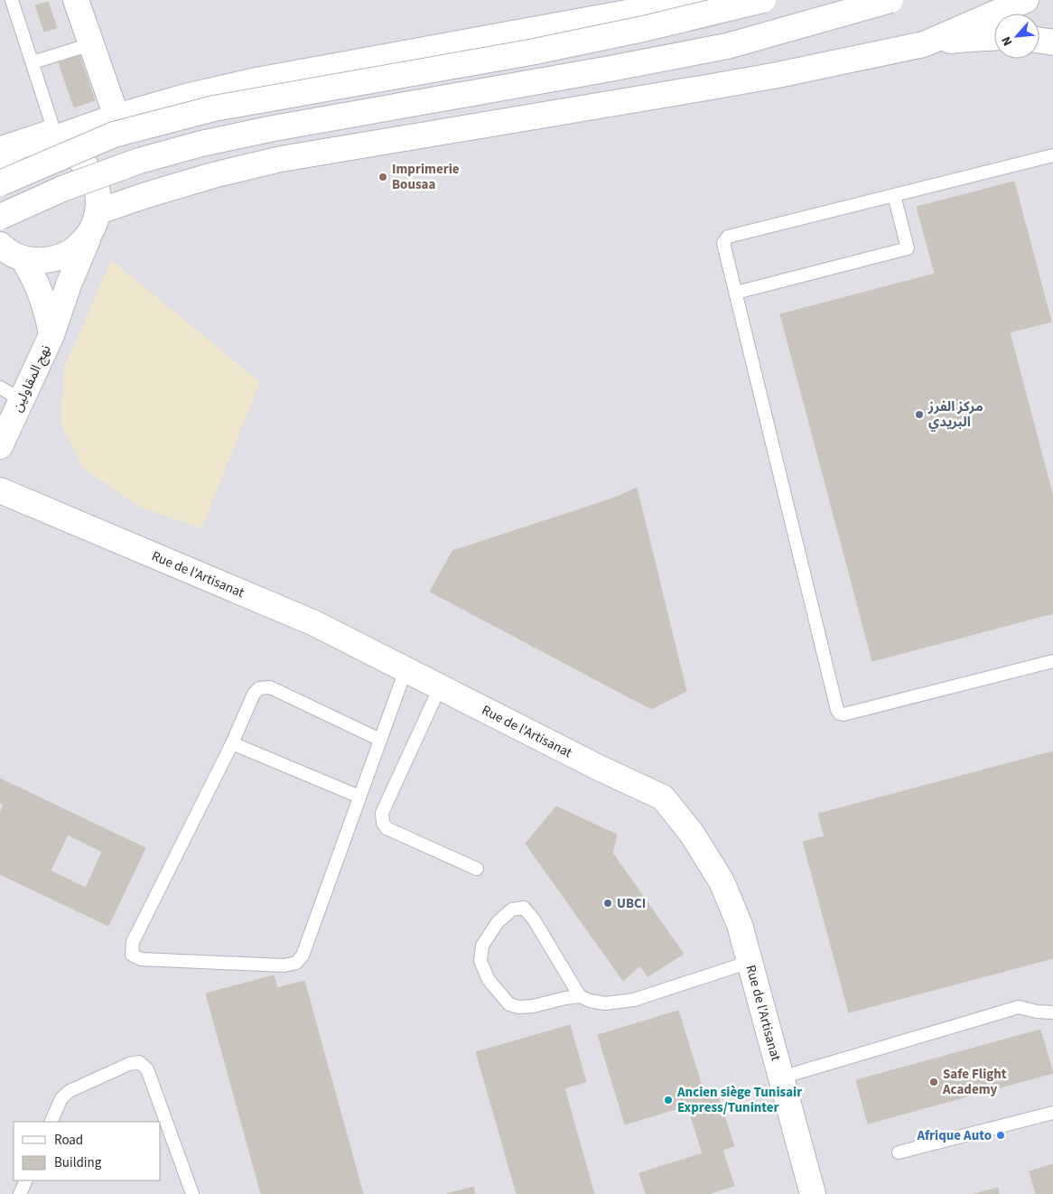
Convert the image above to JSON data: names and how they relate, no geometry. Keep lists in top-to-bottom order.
{
  "streets": {
    "street": ["نهج المقاولين", "Rue de l'Artisanat"]
  },
  "places": [
    "Imprimerie Bousaa",
    "مركز الفرز البريدي",
    "UBCI",
    "Safe Flight Academy",
    "Ancien siège Tunisair Express/Tuninter",
    "Afrique Auto"
  ],
  "legend": ["Road", "Building"],
  "north": "bottom left"
}
